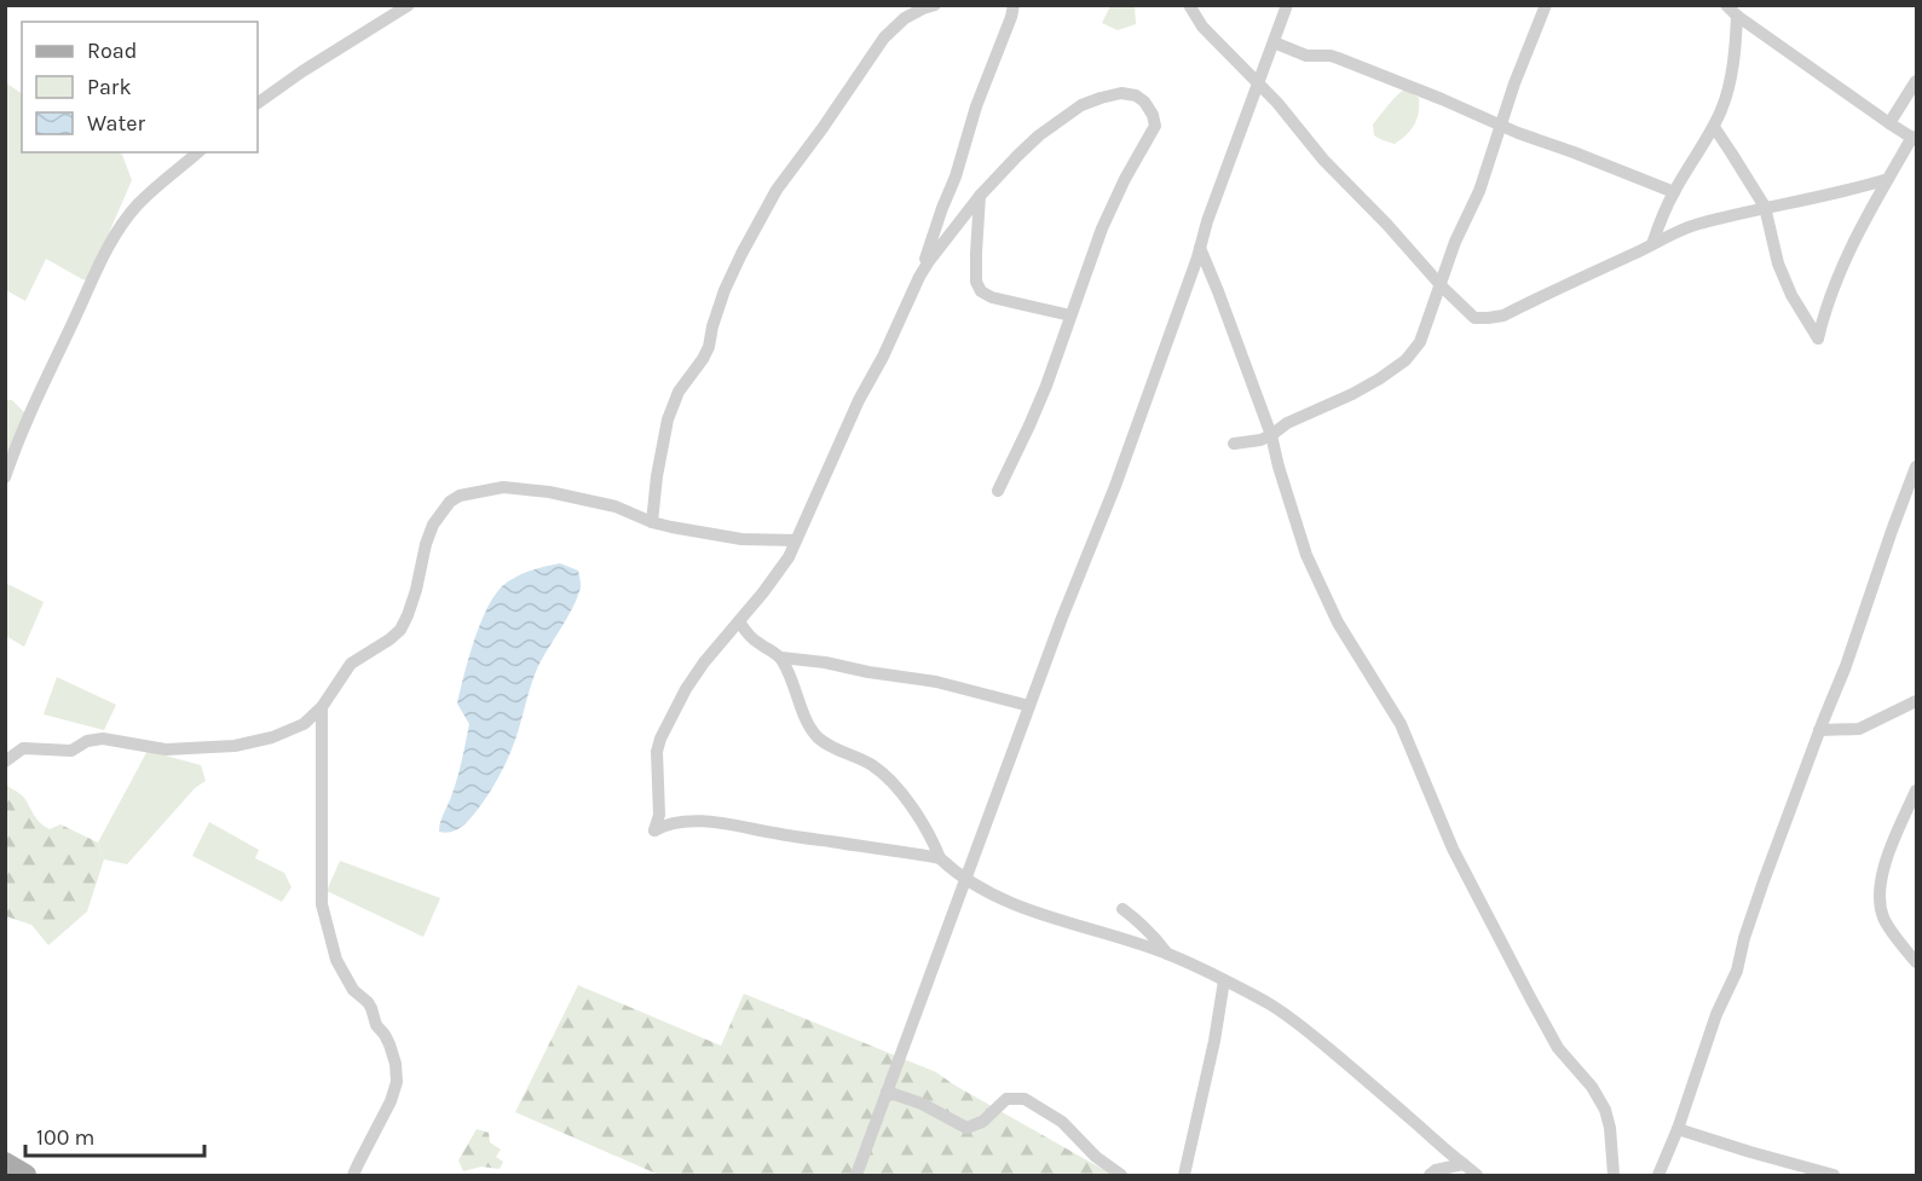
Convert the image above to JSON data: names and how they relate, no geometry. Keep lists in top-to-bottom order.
{
  "legend": ["Road", "Park", "Water"],
  "scale_bar": "100 m"
}
